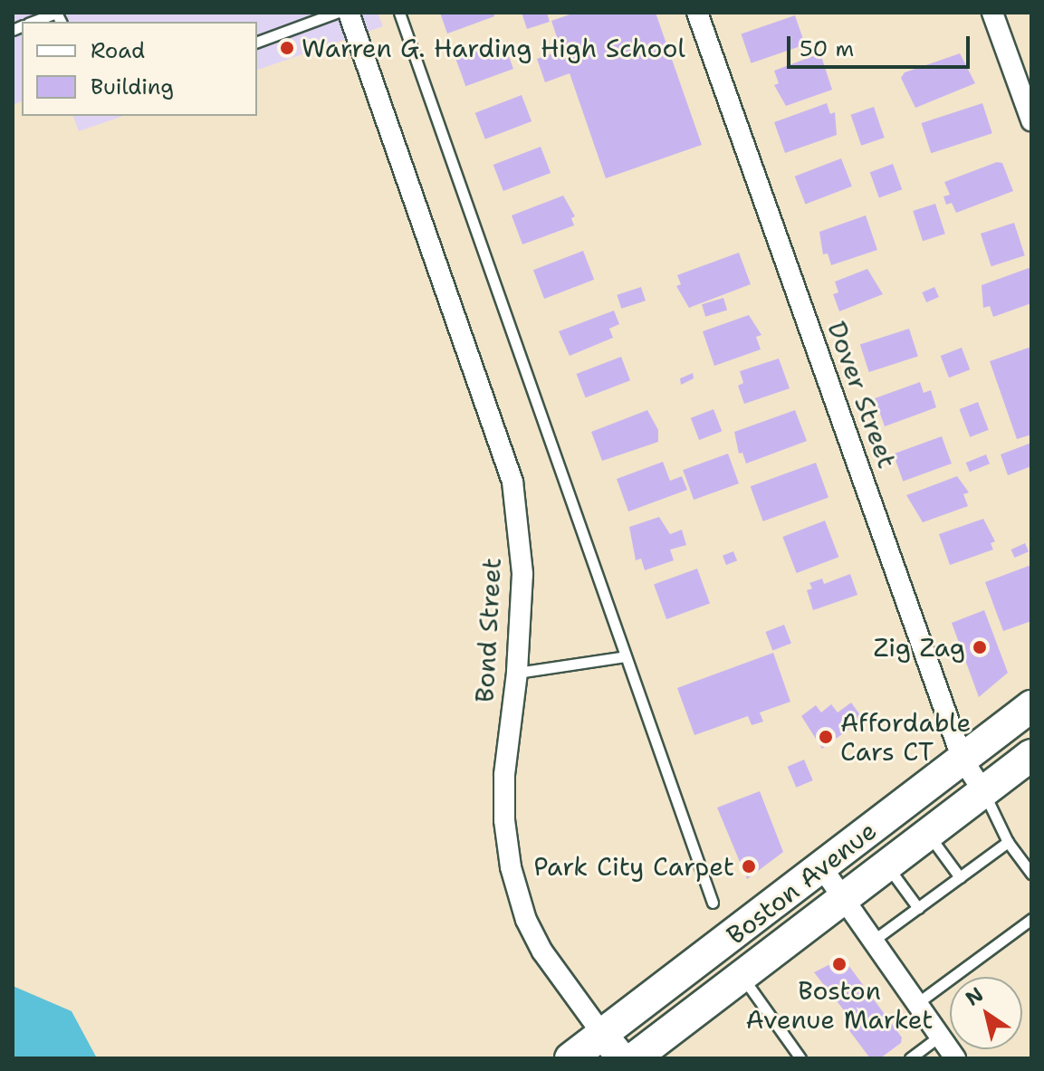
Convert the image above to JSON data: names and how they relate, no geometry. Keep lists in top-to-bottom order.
{
  "streets": {
    "main road": ["Boston Avenue"],
    "street": ["Dover Street", "Bond Street"]
  },
  "crossings": [
    ["Dover Street", "Boston Avenue"],
    ["Bond Street", "Boston Avenue"]
  ],
  "places": [
    "Warren G. Harding High School",
    "Zig Zag",
    "Affordable Cars CT",
    "Park City Carpet",
    "Boston Avenue Market"
  ],
  "legend": ["Road", "Building"],
  "scale_bar": "50 m",
  "north": "top left"
}
